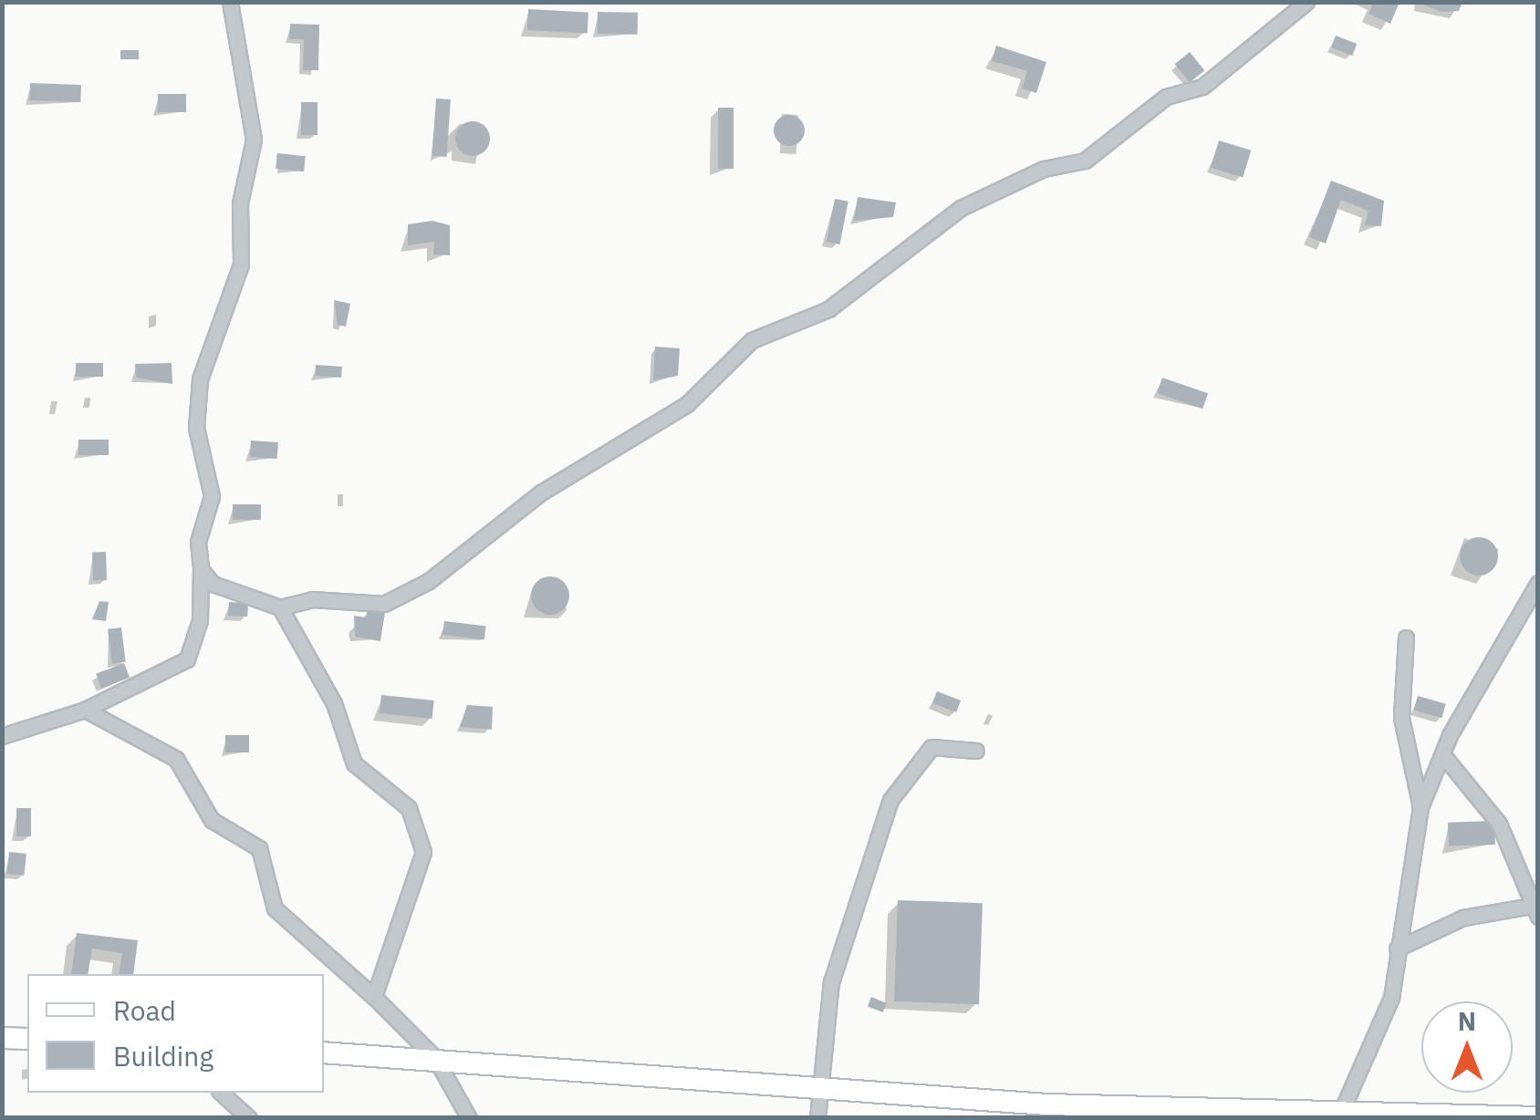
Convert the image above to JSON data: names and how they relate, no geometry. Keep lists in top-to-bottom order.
{
  "legend": ["Road", "Building"],
  "north": "top"
}
